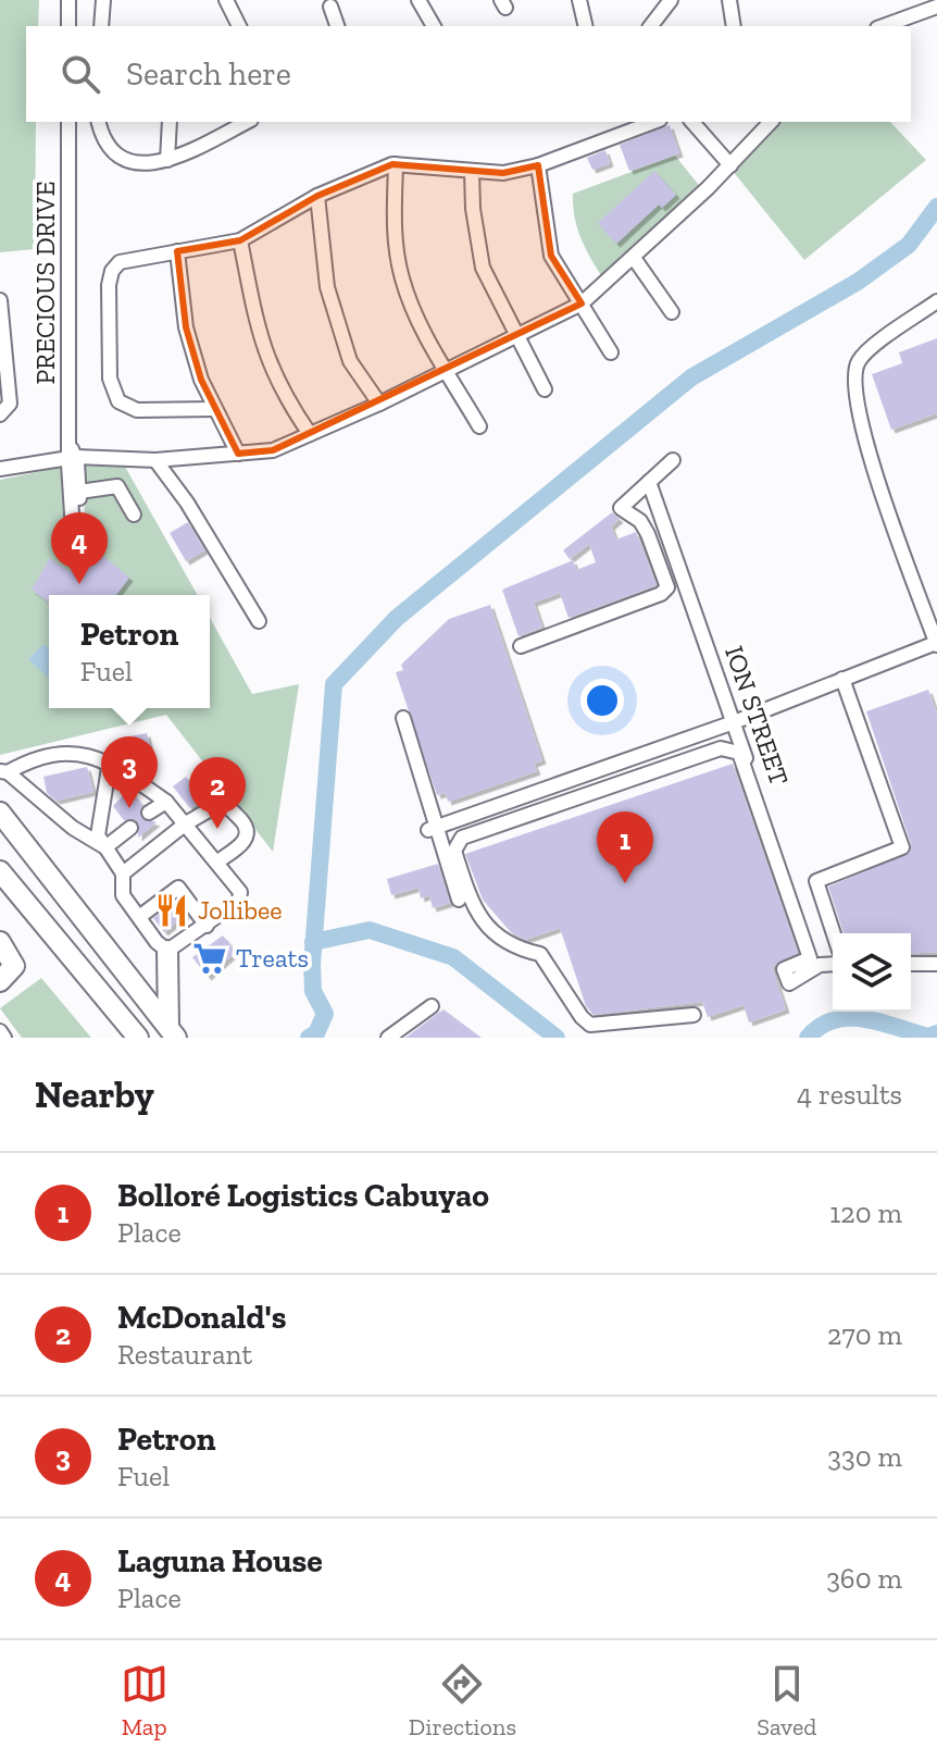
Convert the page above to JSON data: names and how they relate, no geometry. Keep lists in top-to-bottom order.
{
  "streets": {
    "street": ["PRECIOUS DRIVE", "ION STREET"]
  },
  "places": {
    "restaurant": ["Jollibee"],
    "supermarket": ["Treats"]
  },
  "page": {
    "search": "Search here",
    "pins": [
      "4",
      "3",
      "2",
      "1"
    ],
    "popup": ["Petron", "Fuel"],
    "heading": ["Nearby", "4 results"],
    "list": [
      {
        "mark": "1",
        "name": "Bolloré Logistics Cabuyao",
        "note": "Place",
        "value": "120 m"
      },
      {
        "mark": "2",
        "name": "McDonald's",
        "note": "Restaurant",
        "value": "270 m"
      },
      {
        "mark": "3",
        "name": "Petron",
        "note": "Fuel",
        "value": "330 m"
      },
      {
        "mark": "4",
        "name": "Laguna House",
        "note": "Place",
        "value": "360 m"
      }
    ],
    "nav": ["Map", "Directions", "Saved"]
  }
}
